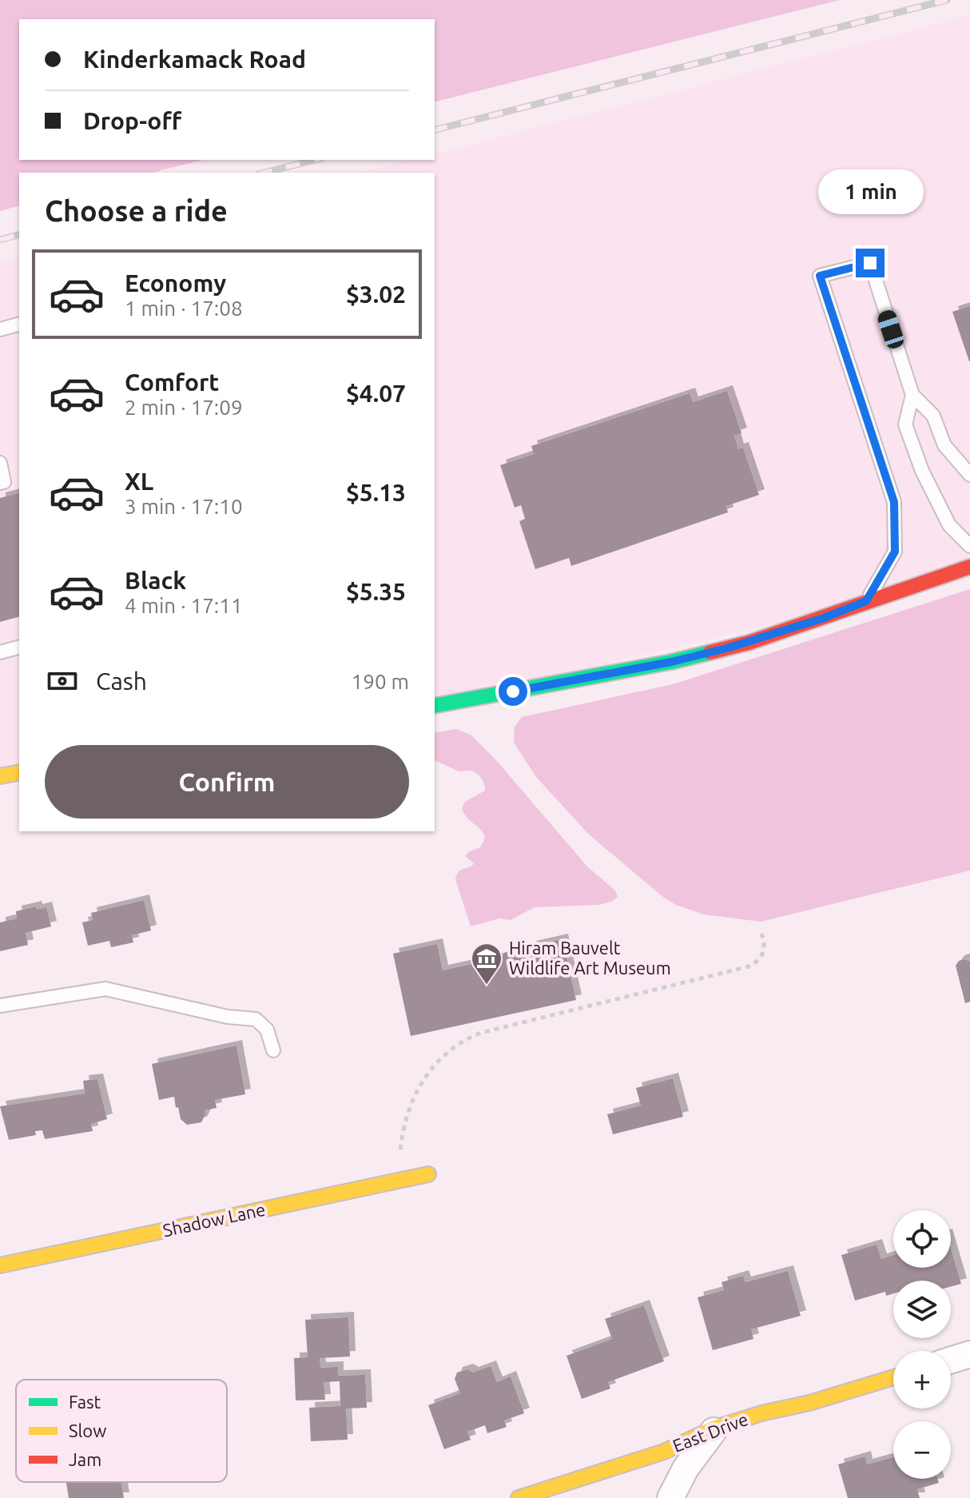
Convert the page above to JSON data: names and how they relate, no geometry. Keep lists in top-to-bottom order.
{
  "streets": {
    "street": ["Shadow Lane", "East Drive"]
  },
  "places": {
    "museum": ["Hiram Bauvelt Wildlife Art Museum"]
  },
  "legend": ["Fast", "Slow", "Jam"],
  "page": {
    "banner": ["Kinderkamack Road", "Drop-off"],
    "bubble": "1 min",
    "heading": "Choose a ride",
    "list": [
      {
        "name": "Economy",
        "note": "1 min · 17:08",
        "value": "$3.02"
      },
      {
        "name": "Comfort",
        "note": "2 min · 17:09",
        "value": "$4.07"
      },
      {
        "name": "XL",
        "note": "3 min · 17:10",
        "value": "$5.13"
      },
      {
        "name": "Black",
        "note": "4 min · 17:11",
        "value": "$5.35"
      }
    ],
    "pay": ["Cash", "190 m"],
    "buttons": "Confirm",
    "map_buttons": ["+", "−"]
  }
}
